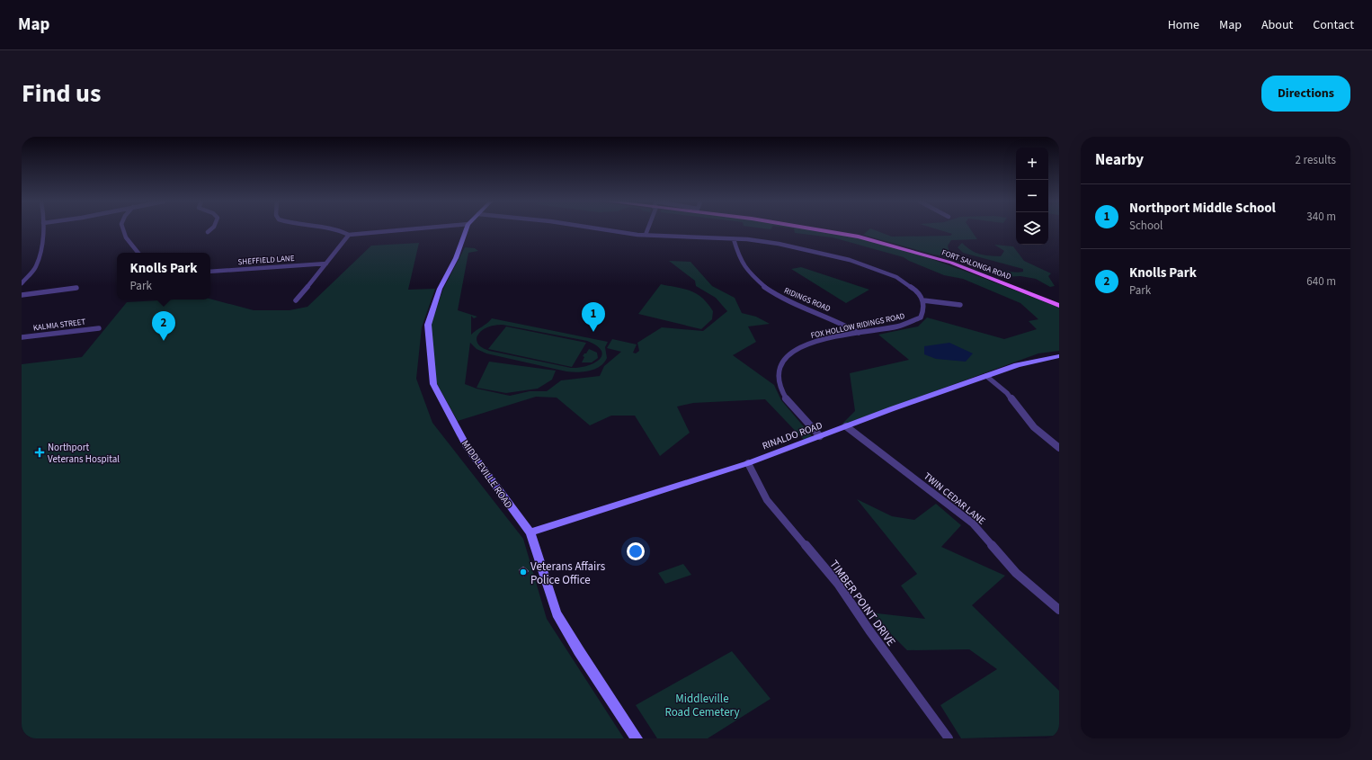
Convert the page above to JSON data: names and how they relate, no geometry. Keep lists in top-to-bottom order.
{
  "streets": {
    "main road": ["FORT SALONGA ROAD"],
    "street": [
      "SHEFFIELD LANE",
      "RIDINGS ROAD",
      "KALMIA STREET",
      "FOX HOLLOW RIDINGS ROAD",
      "RINALDO ROAD",
      "MIDDLEVILLE ROAD",
      "TWIN CEDAR LANE",
      "TIMBER POINT DRIVE"
    ]
  },
  "crossings": [
    ["RIDINGS ROAD", "FOX HOLLOW RIDINGS ROAD"],
    ["FOX HOLLOW RIDINGS ROAD", "RINALDO ROAD"],
    ["RINALDO ROAD", "MIDDLEVILLE ROAD"],
    ["RINALDO ROAD", "TWIN CEDAR LANE"],
    ["RINALDO ROAD", "TIMBER POINT DRIVE"]
  ],
  "parks": ["Middleville Road Cemetery"],
  "places": {
    "health": ["Northport Veterans Hospital"],
    "other": ["Veterans Affairs Police Office"]
  },
  "page": {
    "header": "Map",
    "nav": [
      "Home",
      "Map",
      "About",
      "Contact"
    ],
    "title": "Find us",
    "buttons": "Directions",
    "heading": ["Nearby", "2 results"],
    "map_buttons": ["+", "−"],
    "list": [
      {
        "mark": "1",
        "name": "Northport Middle School",
        "note": "School",
        "value": "340 m"
      },
      {
        "mark": "2",
        "name": "Knolls Park",
        "note": "Park",
        "value": "640 m"
      }
    ],
    "popup": ["Knolls Park", "Park"],
    "pins": ["1", "2"]
  }
}
